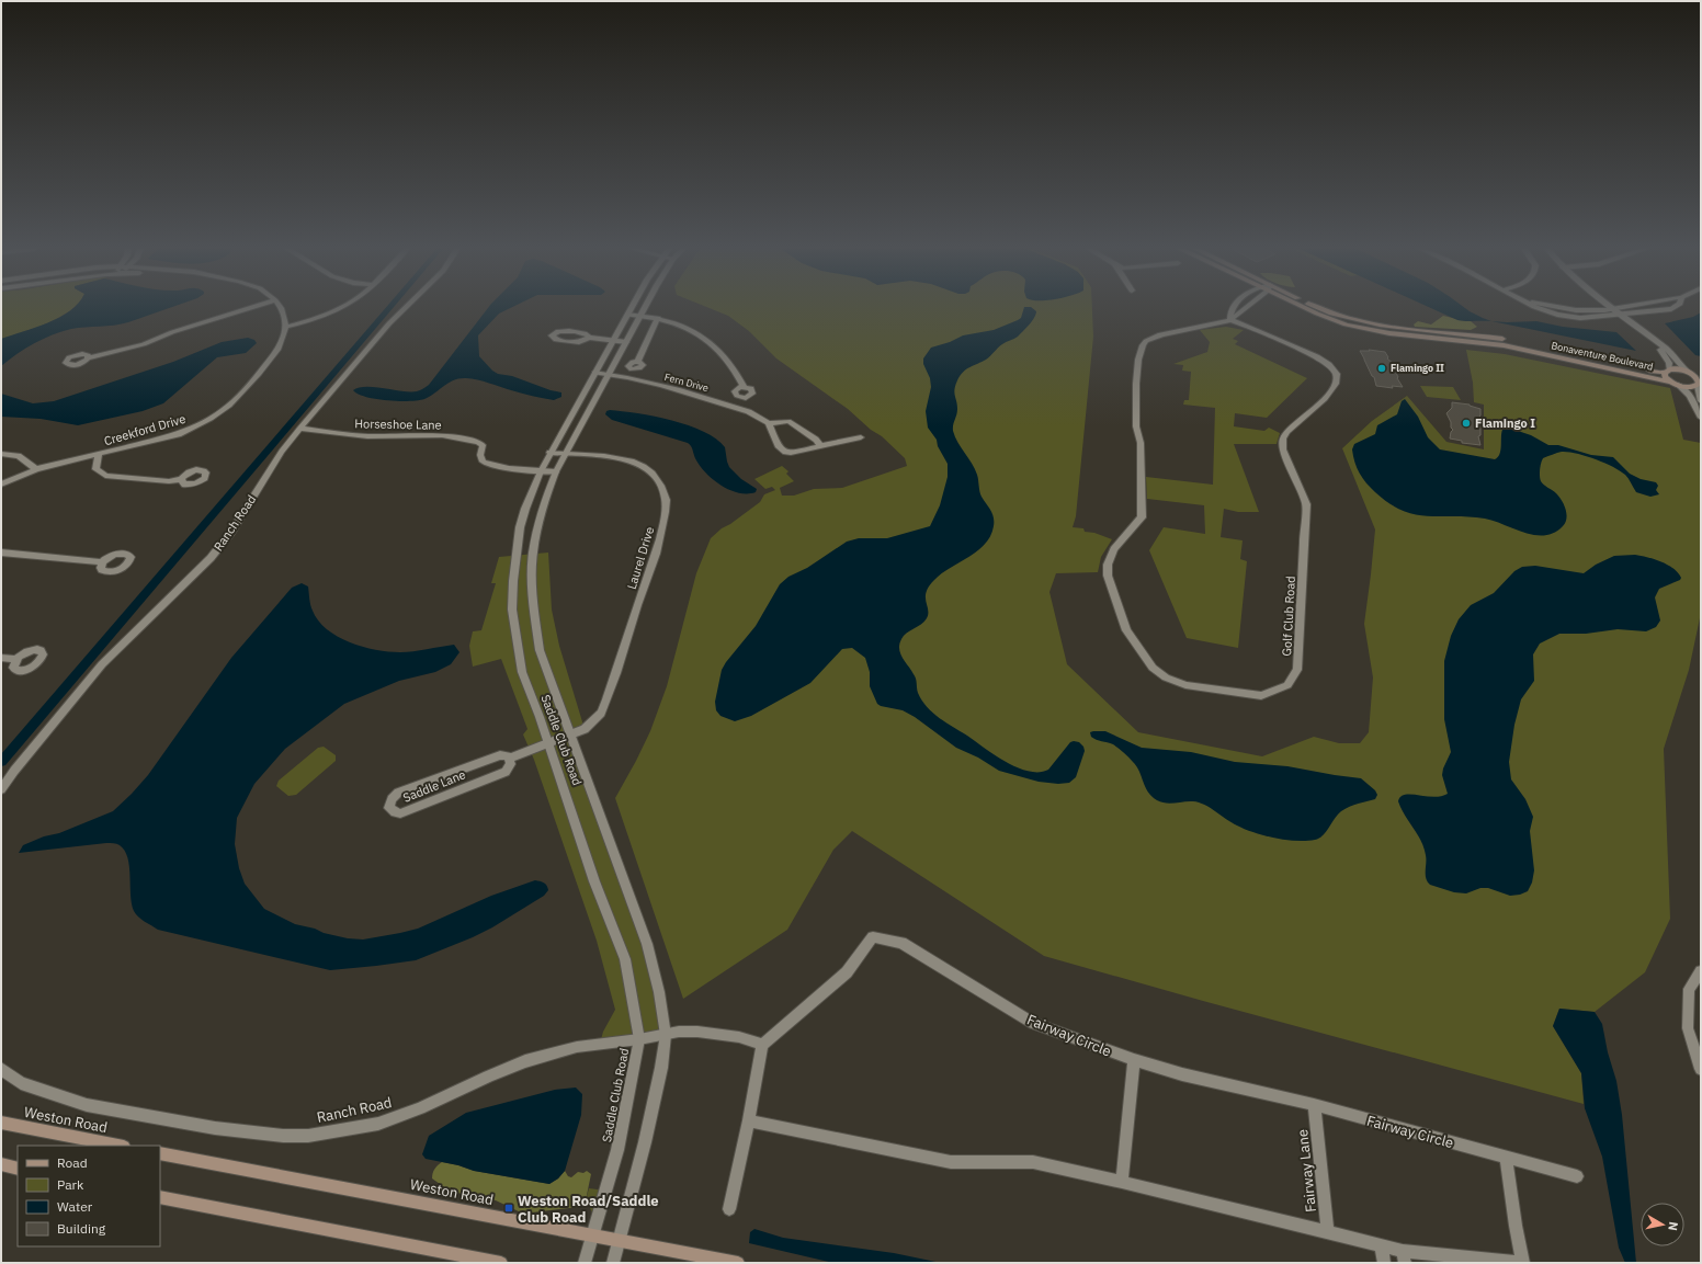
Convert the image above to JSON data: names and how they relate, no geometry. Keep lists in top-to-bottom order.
{
  "streets": {
    "main road": ["Bonaventure Boulevard", "Weston Road"],
    "street": [
      "Fern Drive",
      "Horseshoe Lane",
      "Creekford Drive",
      "Ranch Road",
      "Laurel Drive",
      "Golf Club Road",
      "Saddle Club Road",
      "Saddle Lane",
      "Fairway Circle",
      "Fairway Lane"
    ]
  },
  "crossings": [
    ["Fern Drive", "Saddle Club Road"],
    ["Horseshoe Lane", "Ranch Road"],
    ["Horseshoe Lane", "Saddle Club Road"],
    ["Ranch Road", "Saddle Club Road"],
    ["Ranch Road", "Fairway Circle"],
    ["Laurel Drive", "Saddle Club Road"],
    ["Laurel Drive", "Saddle Lane"],
    ["Saddle Club Road", "Saddle Lane"],
    ["Saddle Club Road", "Weston Road"],
    ["Fairway Circle", "Fairway Lane"]
  ],
  "places": {
    "other": ["Flamingo II", "Flamingo I"],
    "transit": ["Weston Road/Saddle Club Road"]
  },
  "legend": [
    "Road",
    "Park",
    "Water",
    "Building"
  ],
  "north": "right"
}
